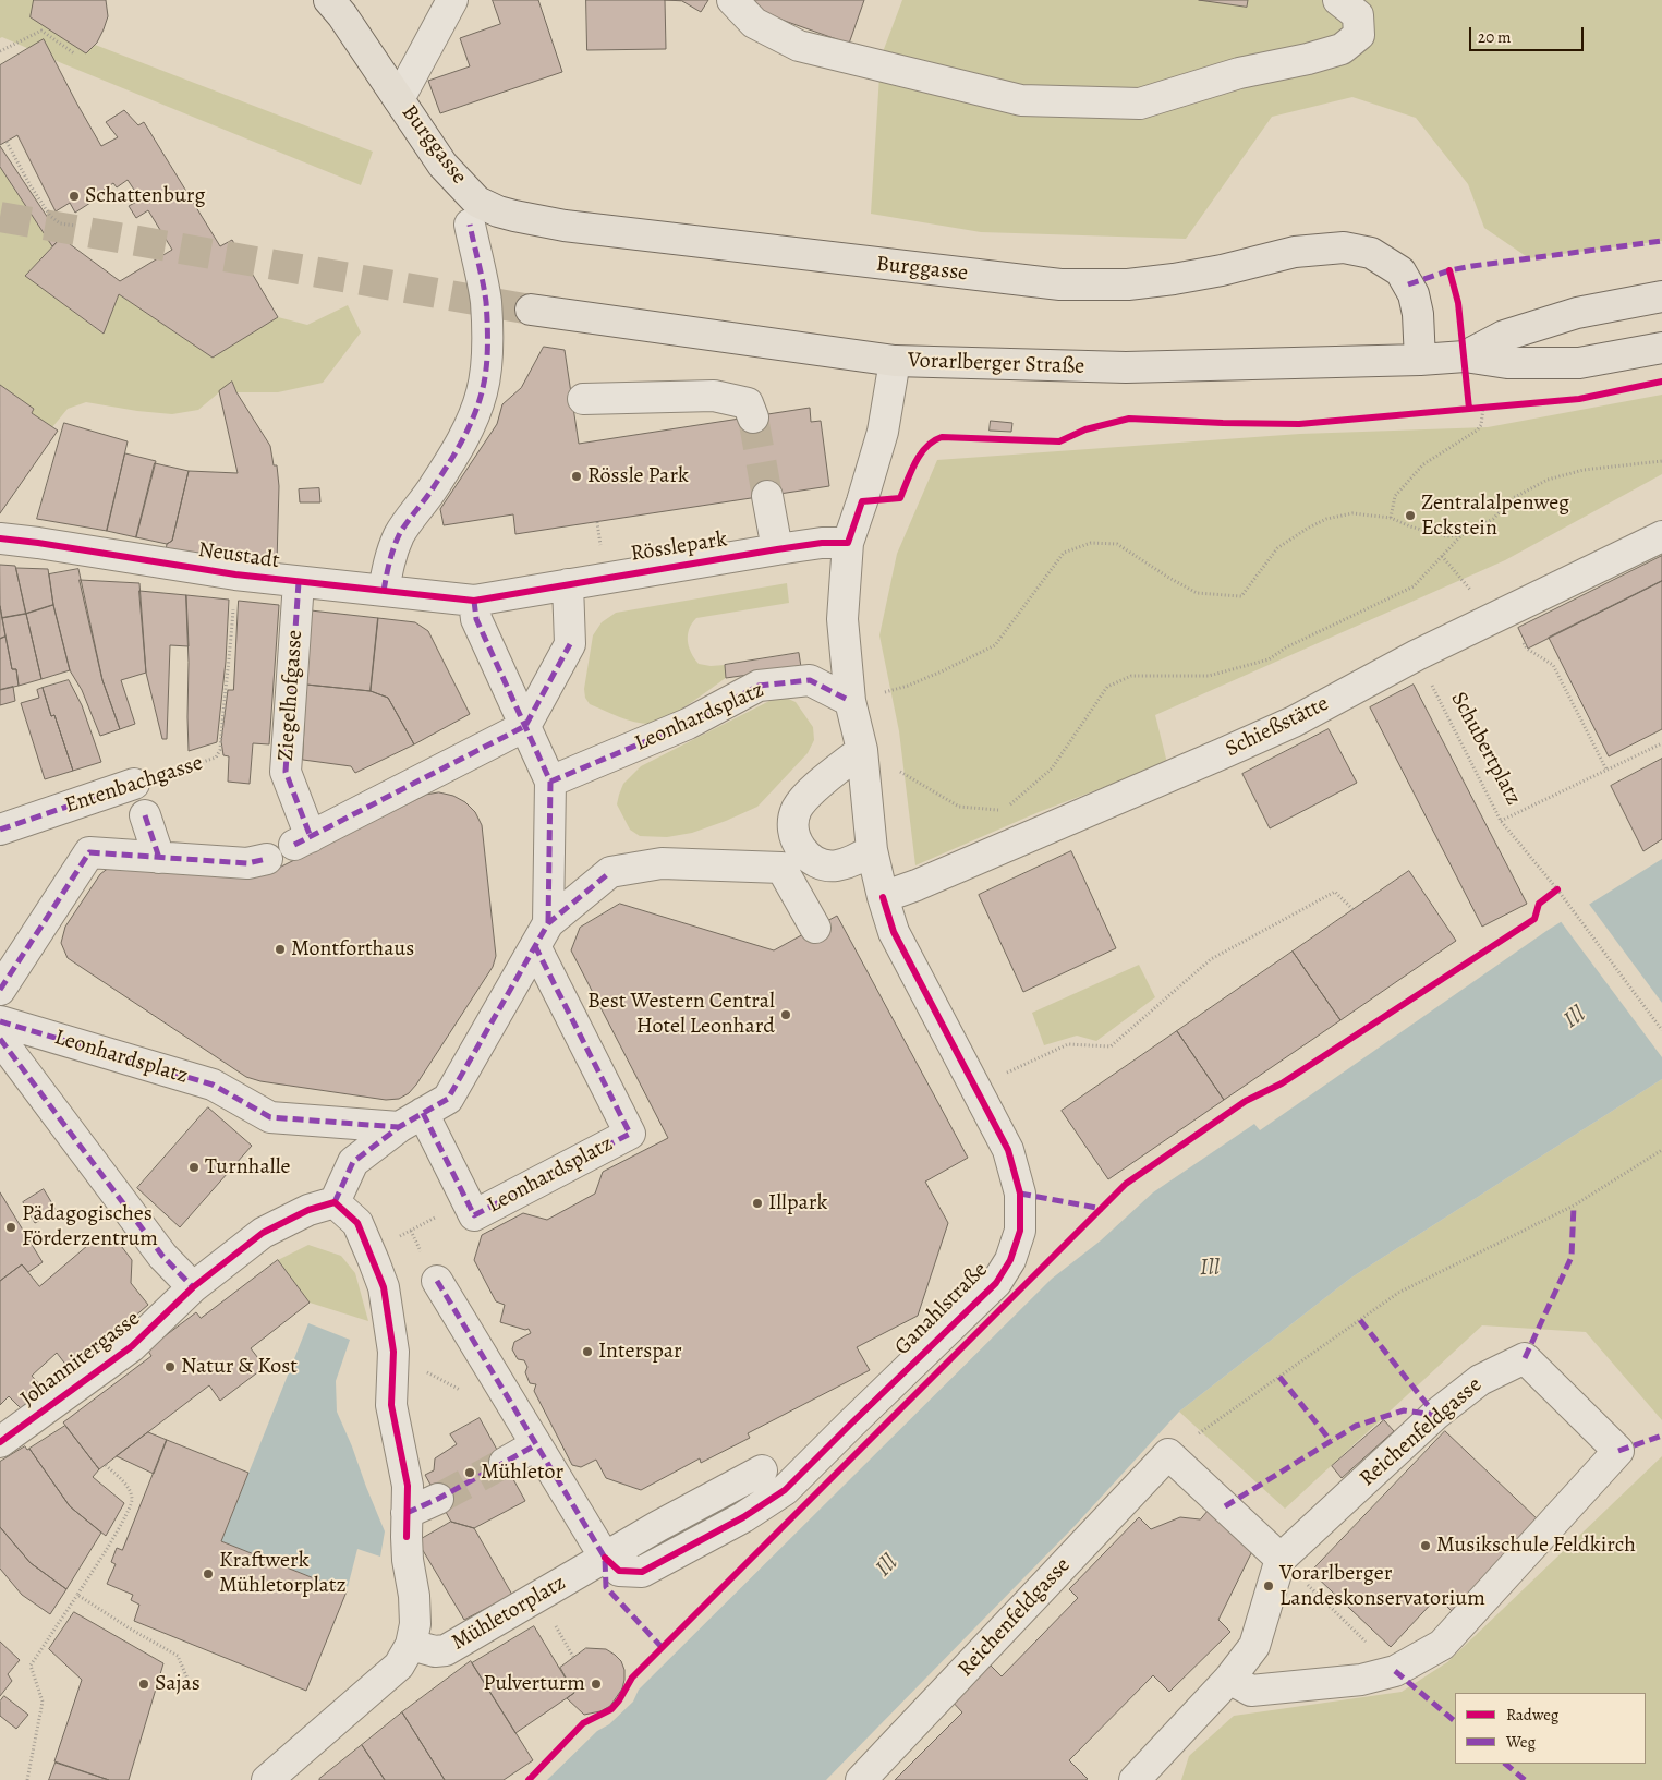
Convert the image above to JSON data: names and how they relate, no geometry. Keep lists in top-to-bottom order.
{
  "streets": {
    "main road": ["Burggasse", "Vorarlberger Straße"],
    "street": [
      "Rösslepark",
      "Neustadt",
      "Ziegelhofgasse",
      "Leonhardsplatz",
      "Schießstätte",
      "Entenbachgasse",
      "Ganahlstraße",
      "Johannitergasse",
      "Reichenfeldgasse",
      "Mühletorplatz"
    ],
    "path": ["Schubertplatz"]
  },
  "crossings": [
    ["Burggasse", "Vorarlberger Straße"],
    ["Rösslepark", "Neustadt"],
    ["Rösslepark", "Leonhardsplatz"],
    ["Neustadt", "Ziegelhofgasse"],
    ["Neustadt", "Leonhardsplatz"],
    ["Neustadt", "Entenbachgasse"],
    ["Ziegelhofgasse", "Leonhardsplatz"],
    ["Schießstätte", "Schubertplatz"],
    ["Schießstätte", "Ganahlstraße"],
    ["Ganahlstraße", "Mühletorplatz"]
  ],
  "water": ["Ill"],
  "places": [
    "Schattenburg",
    "Rössle Park",
    "Zentralalpenweg Eckstein",
    "Montforthaus",
    "Best Western Central Hotel Leonhard",
    "Turnhalle",
    "Illpark",
    "Pädagogisches Förderzentrum",
    "Interspar",
    "Natur & Kost",
    "Mühletor",
    "Musikschule Feldkirch",
    "Kraftwerk Mühletorplatz",
    "Vorarlberger Landeskonservatorium",
    "Sajas",
    "Pulverturm"
  ],
  "legend": ["Radweg", "Weg"],
  "scale_bar": "20 m"
}
